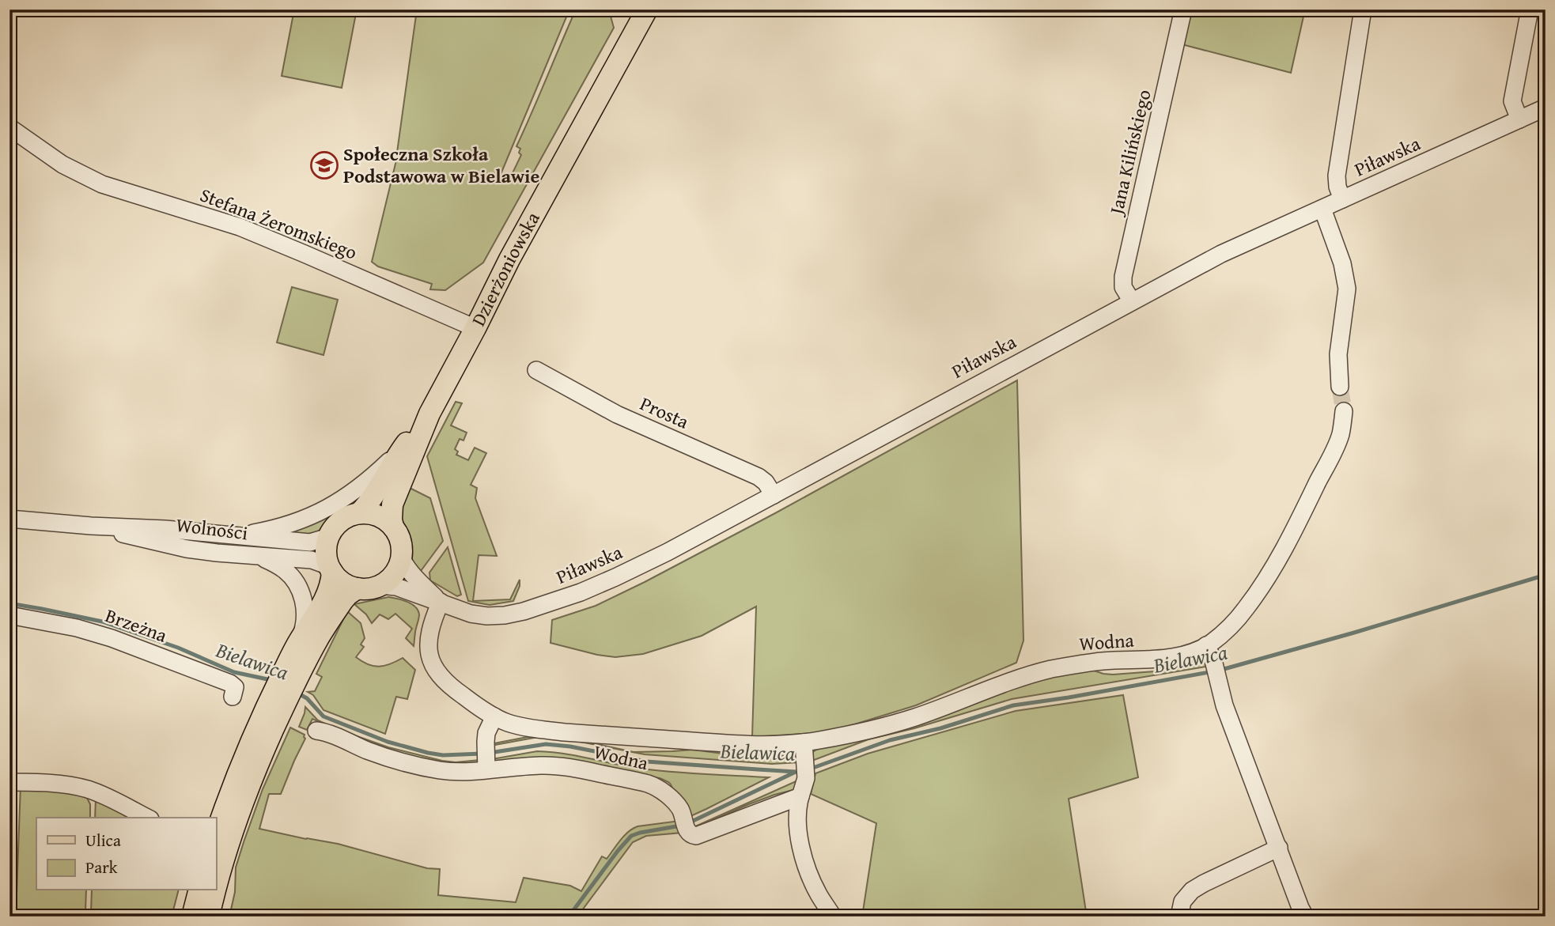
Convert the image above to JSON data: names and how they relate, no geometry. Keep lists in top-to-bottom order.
{
  "streets": {
    "main road": ["Dzierżoniowska"],
    "street": [
      "Jana Kilińskiego",
      "Piławska",
      "Stefana Żeromskiego",
      "Prosta",
      "Wolności",
      "Brzeżna",
      "Wodna"
    ]
  },
  "crossings": [
    ["Jana Kilińskiego", "Piławska"],
    ["Piławska", "Dzierżoniowska"],
    ["Piławska", "Prosta"],
    ["Piławska", "Wolności"],
    ["Piławska", "Wodna"],
    ["Stefana Żeromskiego", "Dzierżoniowska"],
    ["Dzierżoniowska", "Wolności"]
  ],
  "water": ["Bielawica"],
  "places": {
    "school or university": ["Społeczna Szkoła Podstawowa w Bielawie"]
  },
  "legend": ["Ulica", "Park"]
}
